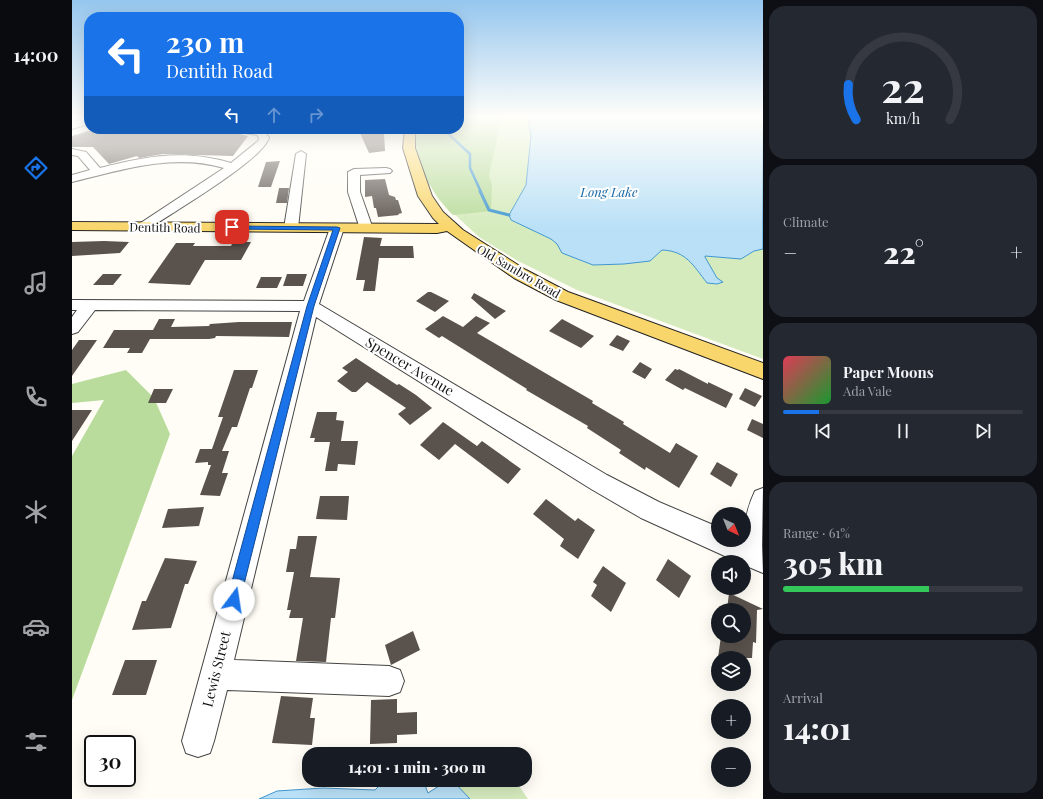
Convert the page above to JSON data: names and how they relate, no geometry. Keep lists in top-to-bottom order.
{
  "streets": {
    "main road": ["Dentith Road", "Old Sambro Road"],
    "street": ["Spencer Avenue", "Lewis Street"]
  },
  "crossings": [
    ["Dentith Road", "Old Sambro Road"],
    ["Dentith Road", "Lewis Street"],
    ["Spencer Avenue", "Lewis Street"]
  ],
  "water": ["Long Lake"],
  "north": "bottom right",
  "page": {
    "tabs": "14:00",
    "turn": ["230 m", "Dentith Road"],
    "tile": [
      "Climate",
      ["Range · 61%", "305 km"],
      ["Arrival", "14:01"]
    ],
    "heat": ["−", "22°", "+"],
    "song": ["Paper Moons", "Ada Vale"],
    "map_buttons": ["+", "−"],
    "limit": "30",
    "trip": "14:01 · 1 min · 300 m",
    "gauge": ["22", "km/h"]
  }
}
